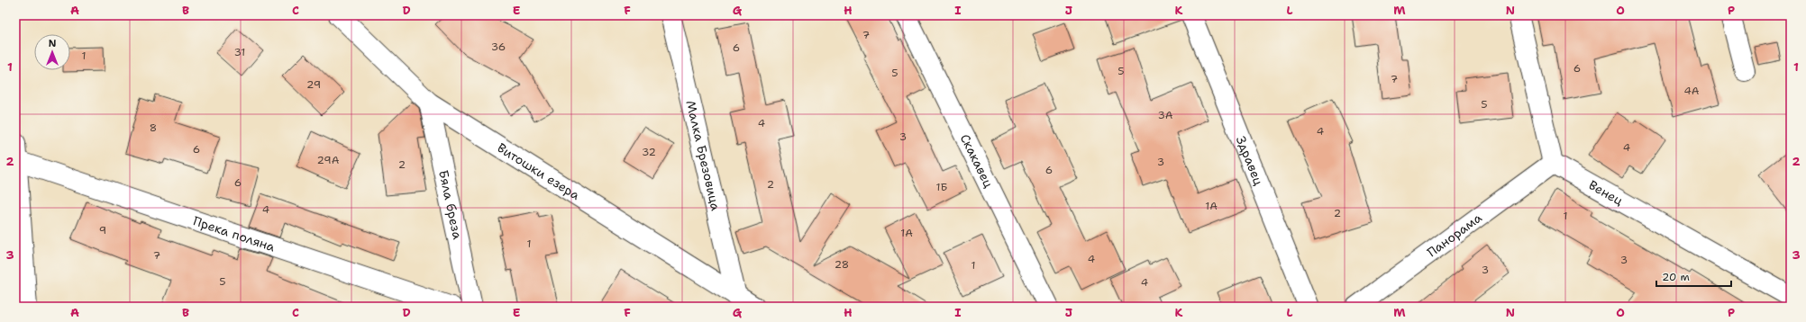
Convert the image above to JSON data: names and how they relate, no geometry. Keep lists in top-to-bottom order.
{
  "streets": {
    "street": [
      "Малка Брезовица",
      "Скакавец",
      "Здравец",
      "Витошки езера",
      "Венец",
      "Бяла бреза",
      "Прека поляна",
      "Панорама"
    ]
  },
  "crossings": [
    ["Малка Брезовица", "Витошки езера"],
    ["Витошки езера", "Бяла бреза"],
    ["Венец", "Панорама"]
  ],
  "house_numbers": [
    "7",
    "36",
    "6",
    "31",
    "1",
    "6",
    "5",
    "5",
    "7",
    "29",
    "4А",
    "5",
    "3А",
    "4",
    "8",
    "4",
    "3",
    "4",
    "6",
    "32",
    "29А",
    "3",
    "2",
    "6",
    "6",
    "2",
    "1Б",
    "1А",
    "4",
    "2",
    "1",
    "9",
    "1А",
    "1",
    "7",
    "4",
    "3",
    "28",
    "1",
    "3",
    "5",
    "4"
  ],
  "scale_bar": "20 m",
  "north": "top",
  "grid": {
    "columns": [
      "A",
      "B",
      "C",
      "D",
      "E",
      "F",
      "G",
      "H",
      "I",
      "J",
      "K",
      "L",
      "M",
      "N",
      "O",
      "P"
    ],
    "rows": ["1", "2", "3"]
  }
}
